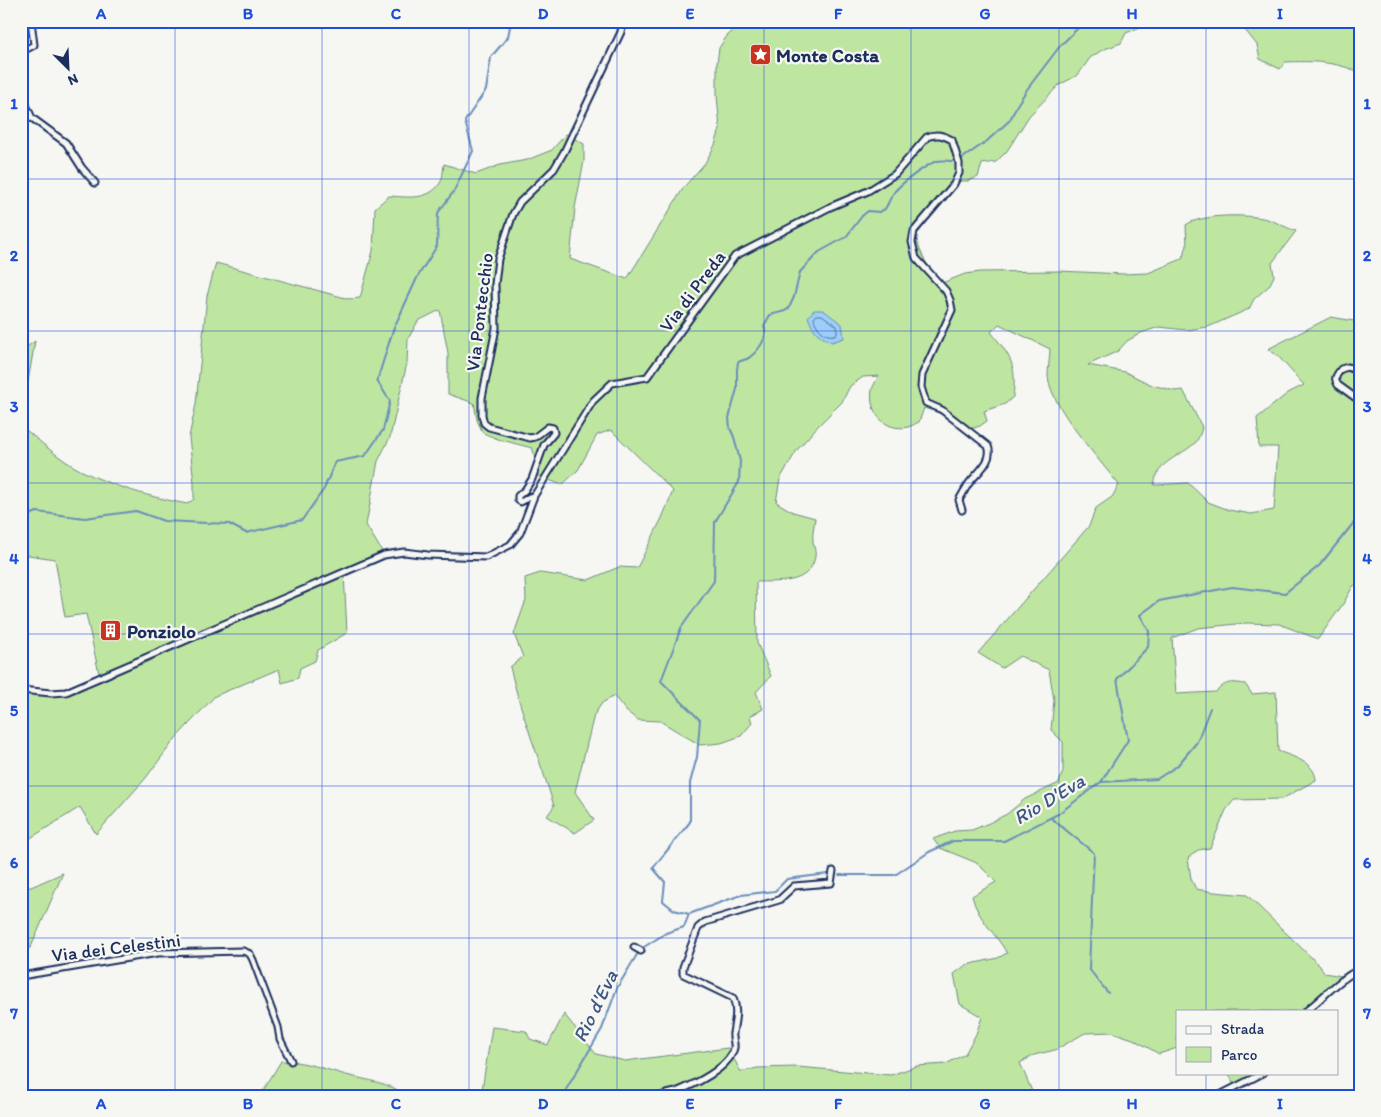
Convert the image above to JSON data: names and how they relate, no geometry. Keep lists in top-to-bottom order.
{
  "streets": {
    "street": ["Via di Preda", "Via Pontecchio", "Via dei Celestini"]
  },
  "crossings": [
    ["Via di Preda", "Via Pontecchio"]
  ],
  "water": ["Rio D'Eva", "Rio d'Eva"],
  "places": {
    "place": ["Monte Costa"],
    "building": ["Ponziolo"]
  },
  "legend": ["Strada", "Parco"],
  "north": "bottom right",
  "grid": {
    "columns": [
      "A",
      "B",
      "C",
      "D",
      "E",
      "F",
      "G",
      "H",
      "I"
    ],
    "rows": [
      "1",
      "2",
      "3",
      "4",
      "5",
      "6",
      "7"
    ]
  }
}
